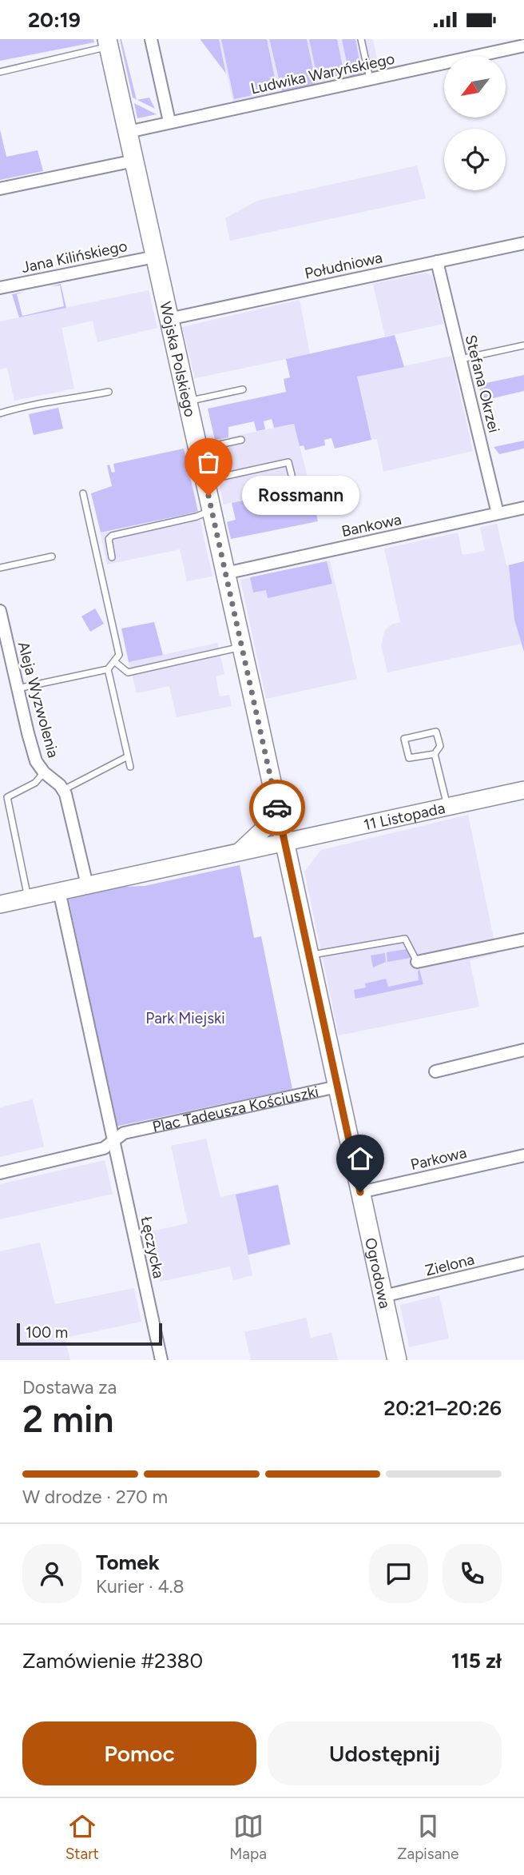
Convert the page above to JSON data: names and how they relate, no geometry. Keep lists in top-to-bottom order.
{
  "streets": {
    "main road": [
      "Wojska Polskiego",
      "11 Listopada",
      "Plac Tadeusza Kościuszki",
      "Ogrodowa"
    ],
    "street": [
      "Ludwika Waryńskiego",
      "Jana Kilińskiego",
      "Południowa",
      "Stefana Okrzei",
      "Bankowa",
      "Aleja Wyzwolenia",
      "Parkowa",
      "Łęczycka",
      "Zielona"
    ]
  },
  "crossings": [
    ["Ludwika Waryńskiego", "Wojska Polskiego"],
    ["Jana Kilińskiego", "Wojska Polskiego"],
    ["Południowa", "Wojska Polskiego"],
    ["Południowa", "Stefana Okrzei"],
    ["Wojska Polskiego", "Bankowa"],
    ["Wojska Polskiego", "11 Listopada"],
    ["Wojska Polskiego", "Plac Tadeusza Kościuszki"],
    ["Stefana Okrzei", "Bankowa"],
    ["11 Listopada", "Plac Tadeusza Kościuszki"],
    ["Plac Tadeusza Kościuszki", "Łęczycka"],
    ["Plac Tadeusza Kościuszki", "Ogrodowa"],
    ["Parkowa", "Ogrodowa"],
    ["Zielona", "Ogrodowa"]
  ],
  "parks": ["Park Miejski"],
  "places": ["Rossmann"],
  "scale_bar": "100 m",
  "north": "bottom left",
  "page": {
    "status": "20:19",
    "bubble": "Rossmann",
    "scale": "100 m",
    "heading": ["2 min", "Dostawa za", "20:21–20:26"],
    "panel": [
      "Tomek",
      "Kurier · 4.8",
      "Zamówienie #2380",
      "115 zł"
    ],
    "bar": "W drodze · 270 m",
    "buttons": ["Pomoc", "Udostępnij"],
    "tabs": ["Start", "Mapa", "Zapisane"]
  }
}
